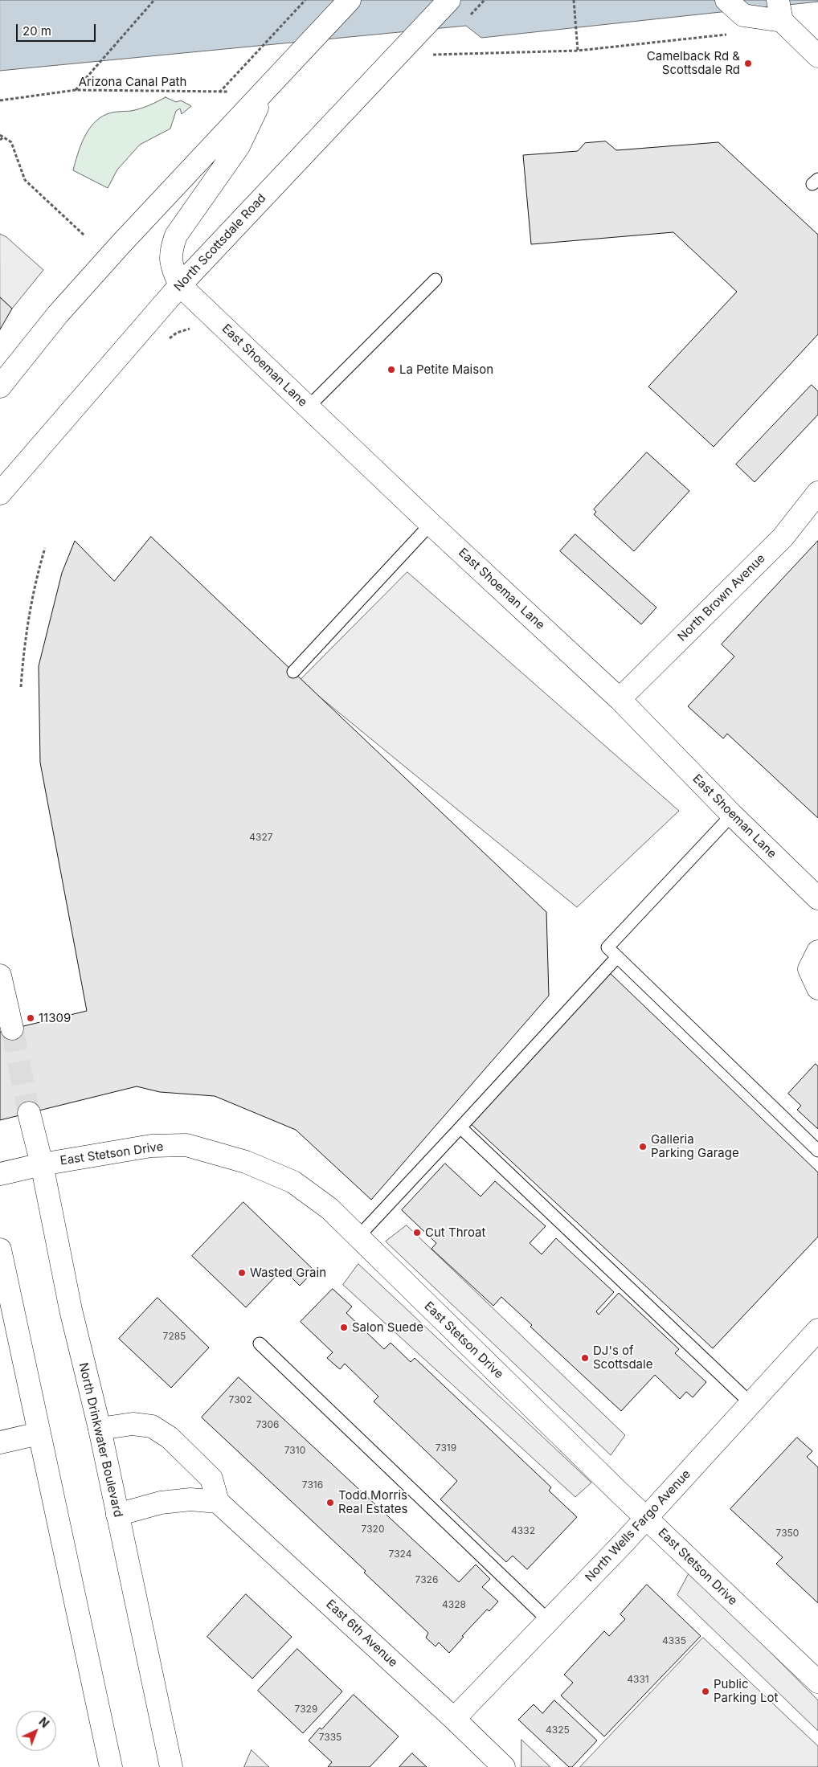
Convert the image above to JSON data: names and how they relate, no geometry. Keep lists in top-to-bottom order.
{
  "streets": {
    "street": [
      "North Scottsdale Road",
      "East Shoeman Lane",
      "North Brown Avenue",
      "East Stetson Drive",
      "North Drinkwater Boulevard",
      "North Wells Fargo Avenue",
      "East 6th Avenue"
    ],
    "path": ["Arizona Canal Path"]
  },
  "crossings": [
    ["North Scottsdale Road", "East Shoeman Lane"],
    ["East Shoeman Lane", "North Brown Avenue"],
    ["East Stetson Drive", "North Drinkwater Boulevard"],
    ["East Stetson Drive", "North Wells Fargo Avenue"],
    ["North Wells Fargo Avenue", "East 6th Avenue"]
  ],
  "places": [
    "Camelback Rd & Scottsdale Rd",
    "La Petite Maison",
    "11309",
    "Galleria Parking Garage",
    "Cut Throat",
    "Wasted Grain",
    "Salon Suede",
    "DJ's of Scottsdale",
    "Todd Morris Real Estates",
    "Public Parking Lot"
  ],
  "house_numbers": [
    "4327",
    "7285",
    "7302",
    "7306",
    "7319",
    "7310",
    "7316",
    "7320",
    "4332",
    "7350",
    "7324",
    "7326",
    "4328",
    "4335",
    "4331",
    "7329",
    "4325",
    "7335"
  ],
  "scale_bar": "20 m",
  "north": "top right"
}
